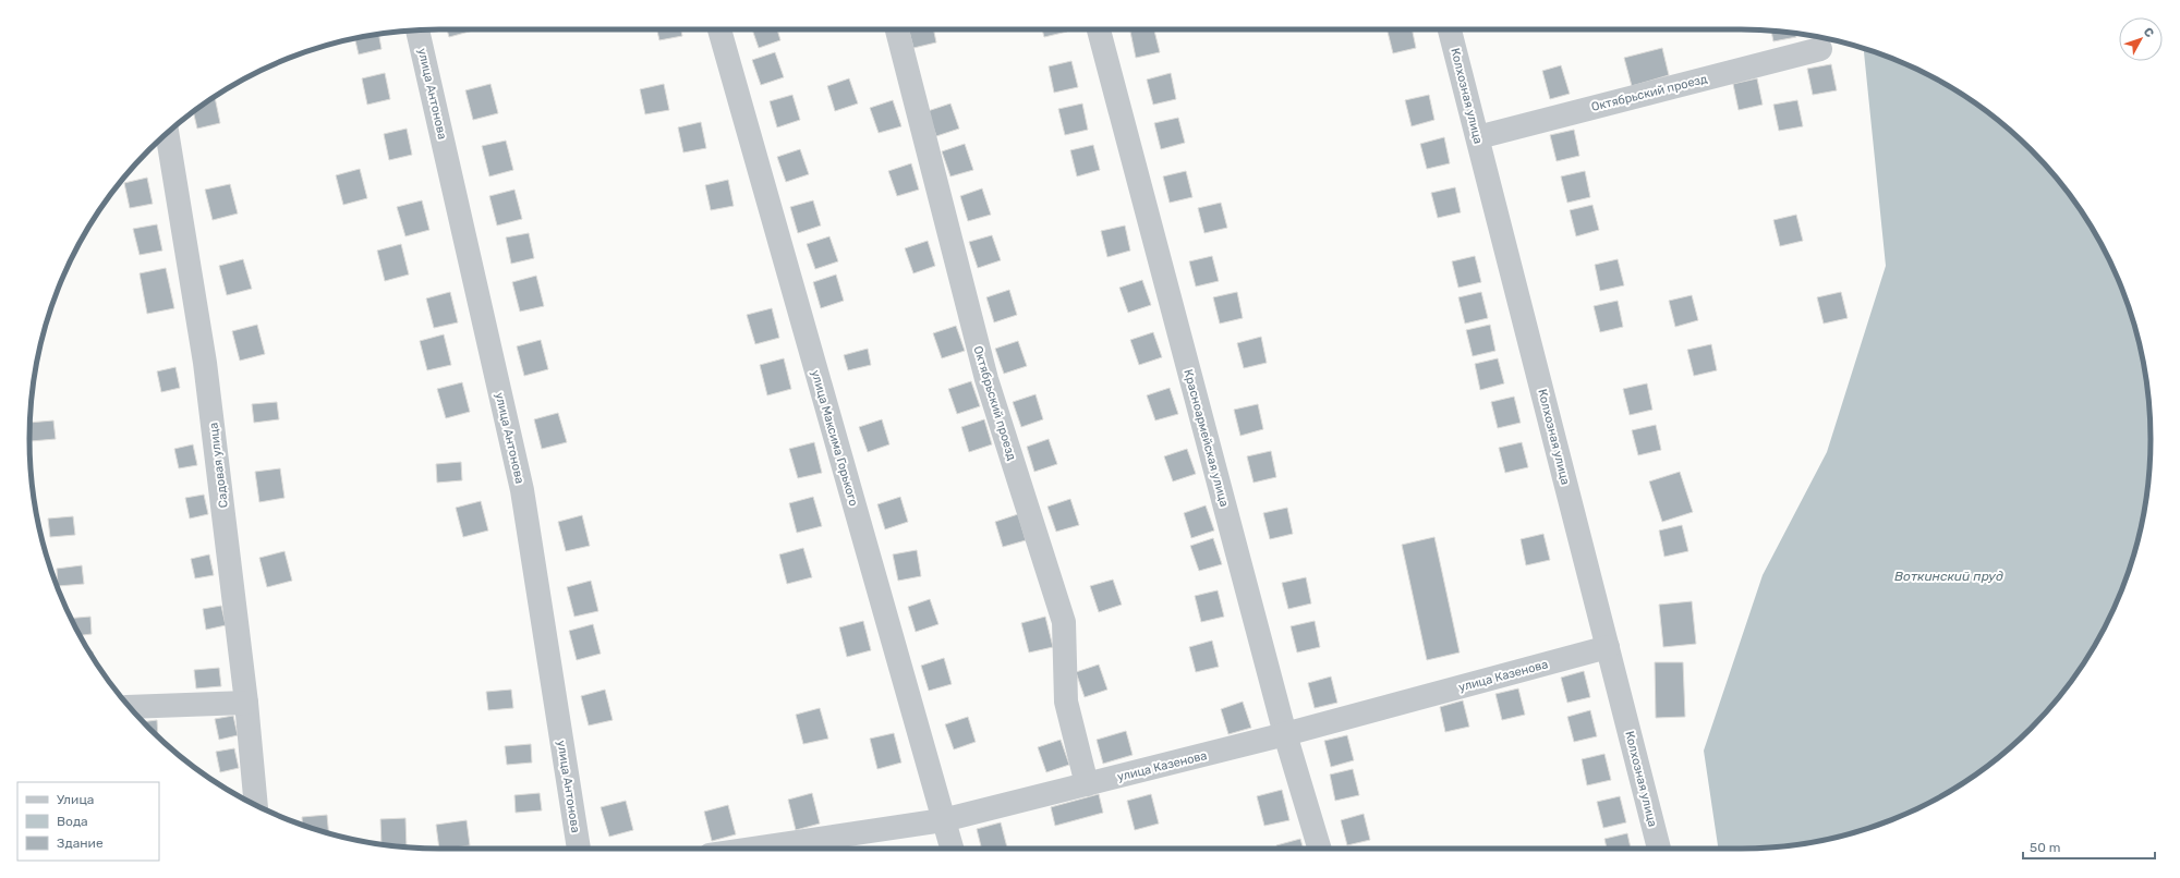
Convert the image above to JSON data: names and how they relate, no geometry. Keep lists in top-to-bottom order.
{
  "streets": {
    "street": [
      "Октябрьский проезд",
      "улица Антонова",
      "Колхозная улица",
      "улица Максима Горького",
      "Красноармейская улица",
      "Садовая улица",
      "улица Казенова"
    ]
  },
  "crossings": [
    ["Октябрьский проезд", "Колхозная улица"],
    ["Октябрьский проезд", "улица Казенова"],
    ["Колхозная улица", "улица Казенова"],
    ["улица Максима Горького", "улица Казенова"],
    ["Красноармейская улица", "улица Казенова"]
  ],
  "water": ["Воткинский пруд"],
  "legend": ["Улица", "Вода", "Здание"],
  "scale_bar": "50 m",
  "north": "top right"
}
